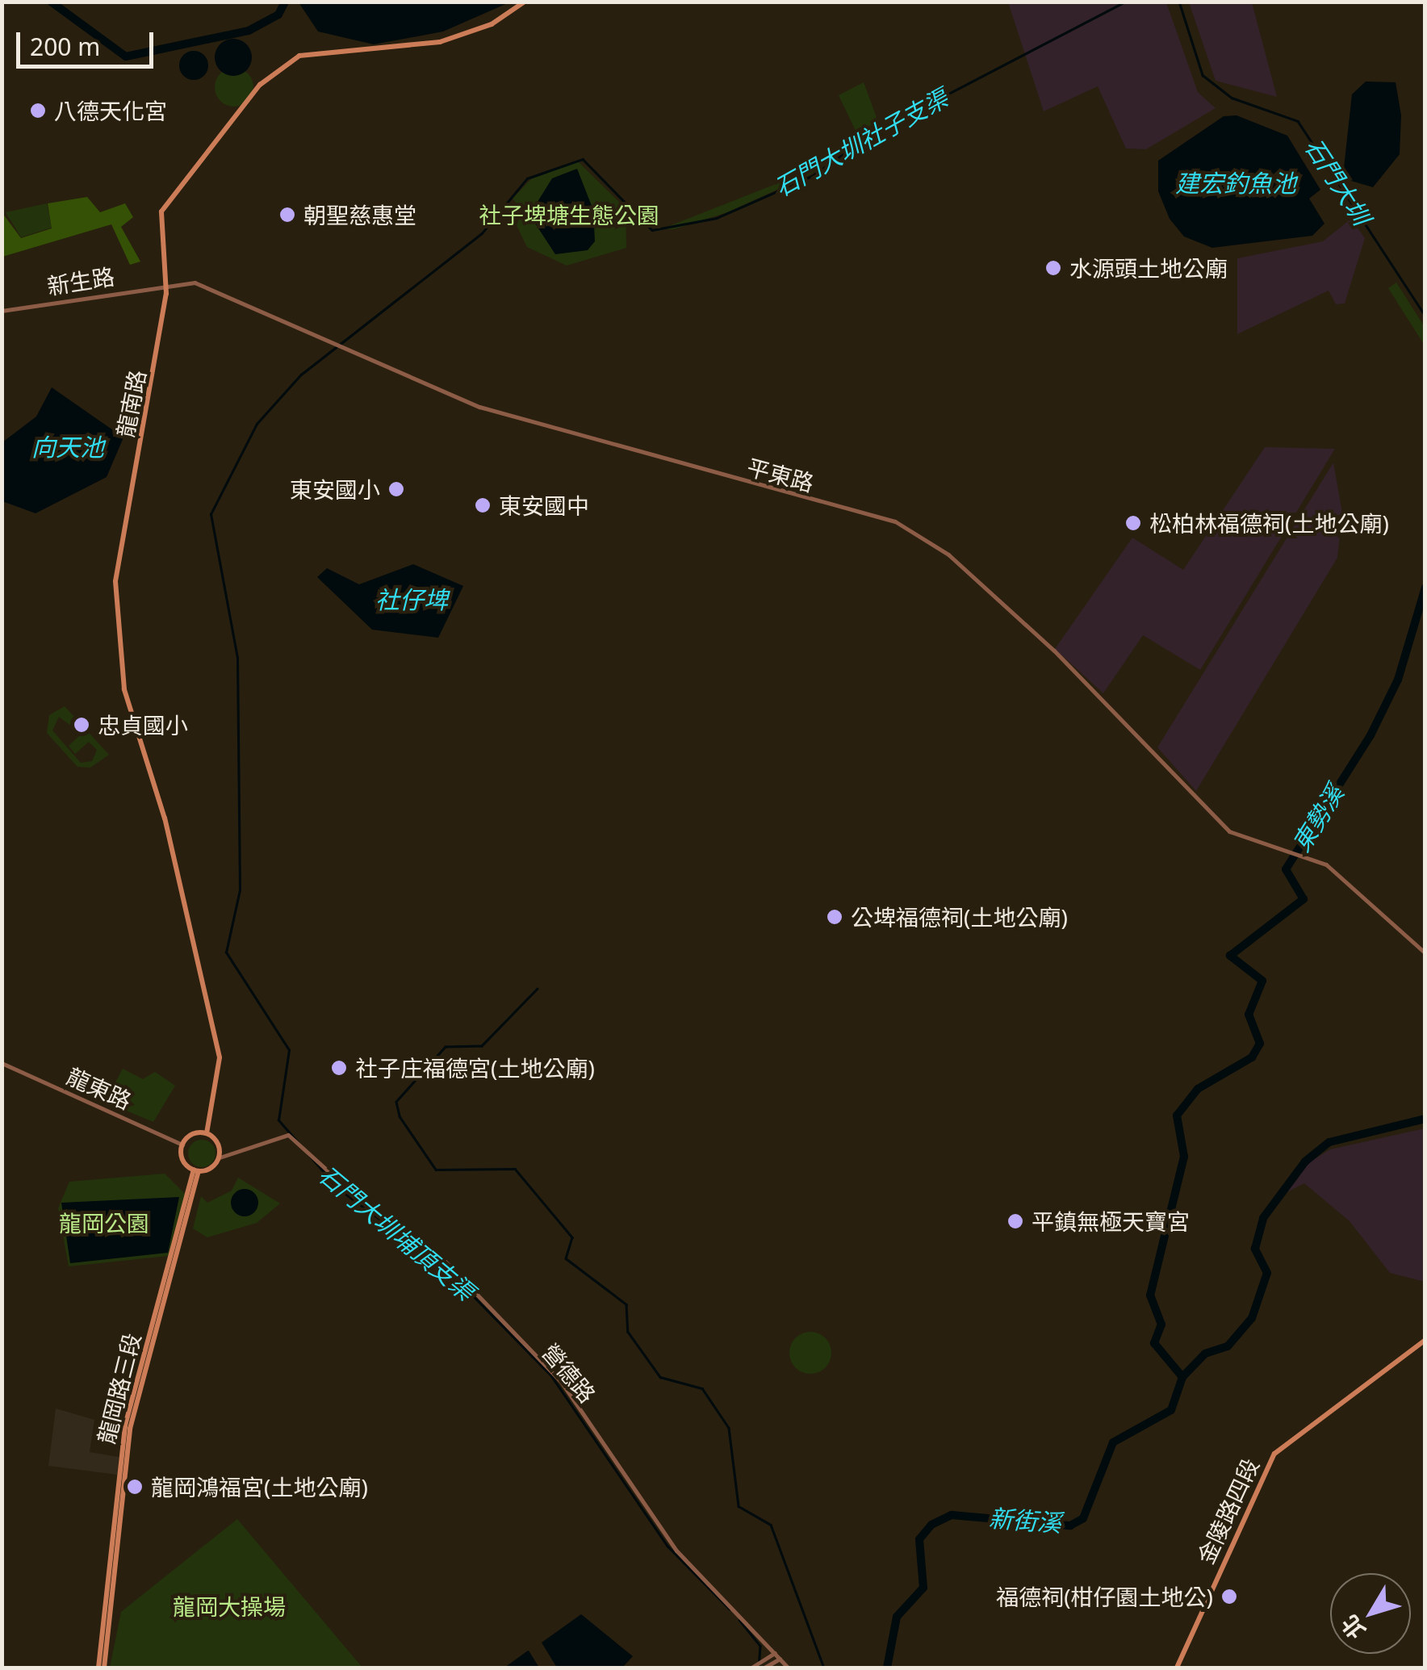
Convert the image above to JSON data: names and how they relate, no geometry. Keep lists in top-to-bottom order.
{
  "streets": {
    "main road": ["龍南路", "龍岡路三段", "金陵路四段"],
    "street": [
      "新生路",
      "平東路",
      "龍東路",
      "營德路"
    ]
  },
  "crossings": [
    ["新生路", "龍南路"],
    ["新生路", "平東路"],
    ["龍南路", "平東路"]
  ],
  "water": [
    "石門大圳社子支渠",
    "石門大圳",
    "建宏釣魚池",
    "向天池",
    "社仔埤",
    "東勢溪",
    "石門大圳埔頂支渠",
    "新街溪"
  ],
  "parks": ["社子埤塘生態公園", "龍岡公園", "龍岡大操場"],
  "places": [
    "八德天化宮",
    "朝聖慈惠堂",
    "水源頭土地公廟",
    "東安國小",
    "東安國中",
    "松柏林福德祠(土地公廟)",
    "忠貞國小",
    "公埤福德祠(土地公廟)",
    "社子庄福德宮(土地公廟)",
    "平鎮無極天寶宮",
    "龍岡鴻福宮(土地公廟)",
    "福德祠(柑仔園土地公)"
  ],
  "scale_bar": "200 m",
  "north": "bottom left"
}
